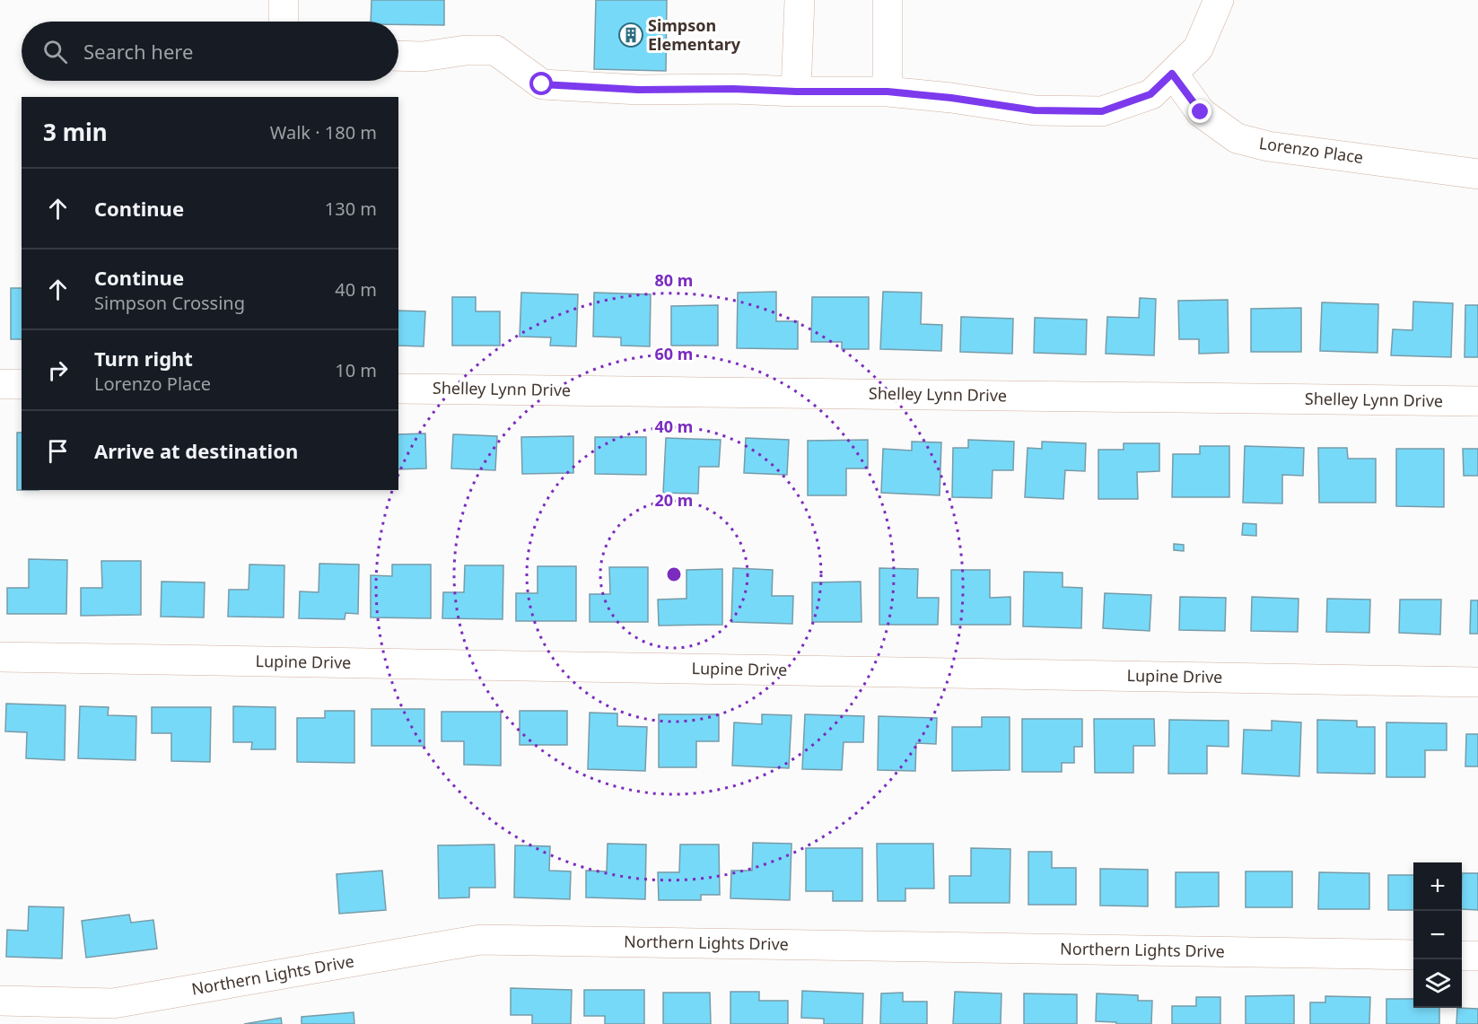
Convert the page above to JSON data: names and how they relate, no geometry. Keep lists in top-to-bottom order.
{
  "streets": {
    "street": [
      "Lorenzo Place",
      "Shelley Lynn Drive",
      "Lupine Drive",
      "Northern Lights Drive"
    ]
  },
  "places": {
    "building": ["Simpson Elementary"]
  },
  "page": {
    "search": "Search here",
    "heading": ["3 min", "Walk · 180 m"],
    "list": [
      ["Continue", "130 m"],
      ["Continue", "Simpson Crossing", "40 m"],
      ["Turn right", "Lorenzo Place", "10 m"],
      "Arrive at destination"
    ],
    "map_buttons": ["+", "−"]
  },
  "rings": [
    "80 m",
    "60 m",
    "40 m",
    "20 m"
  ]
}
